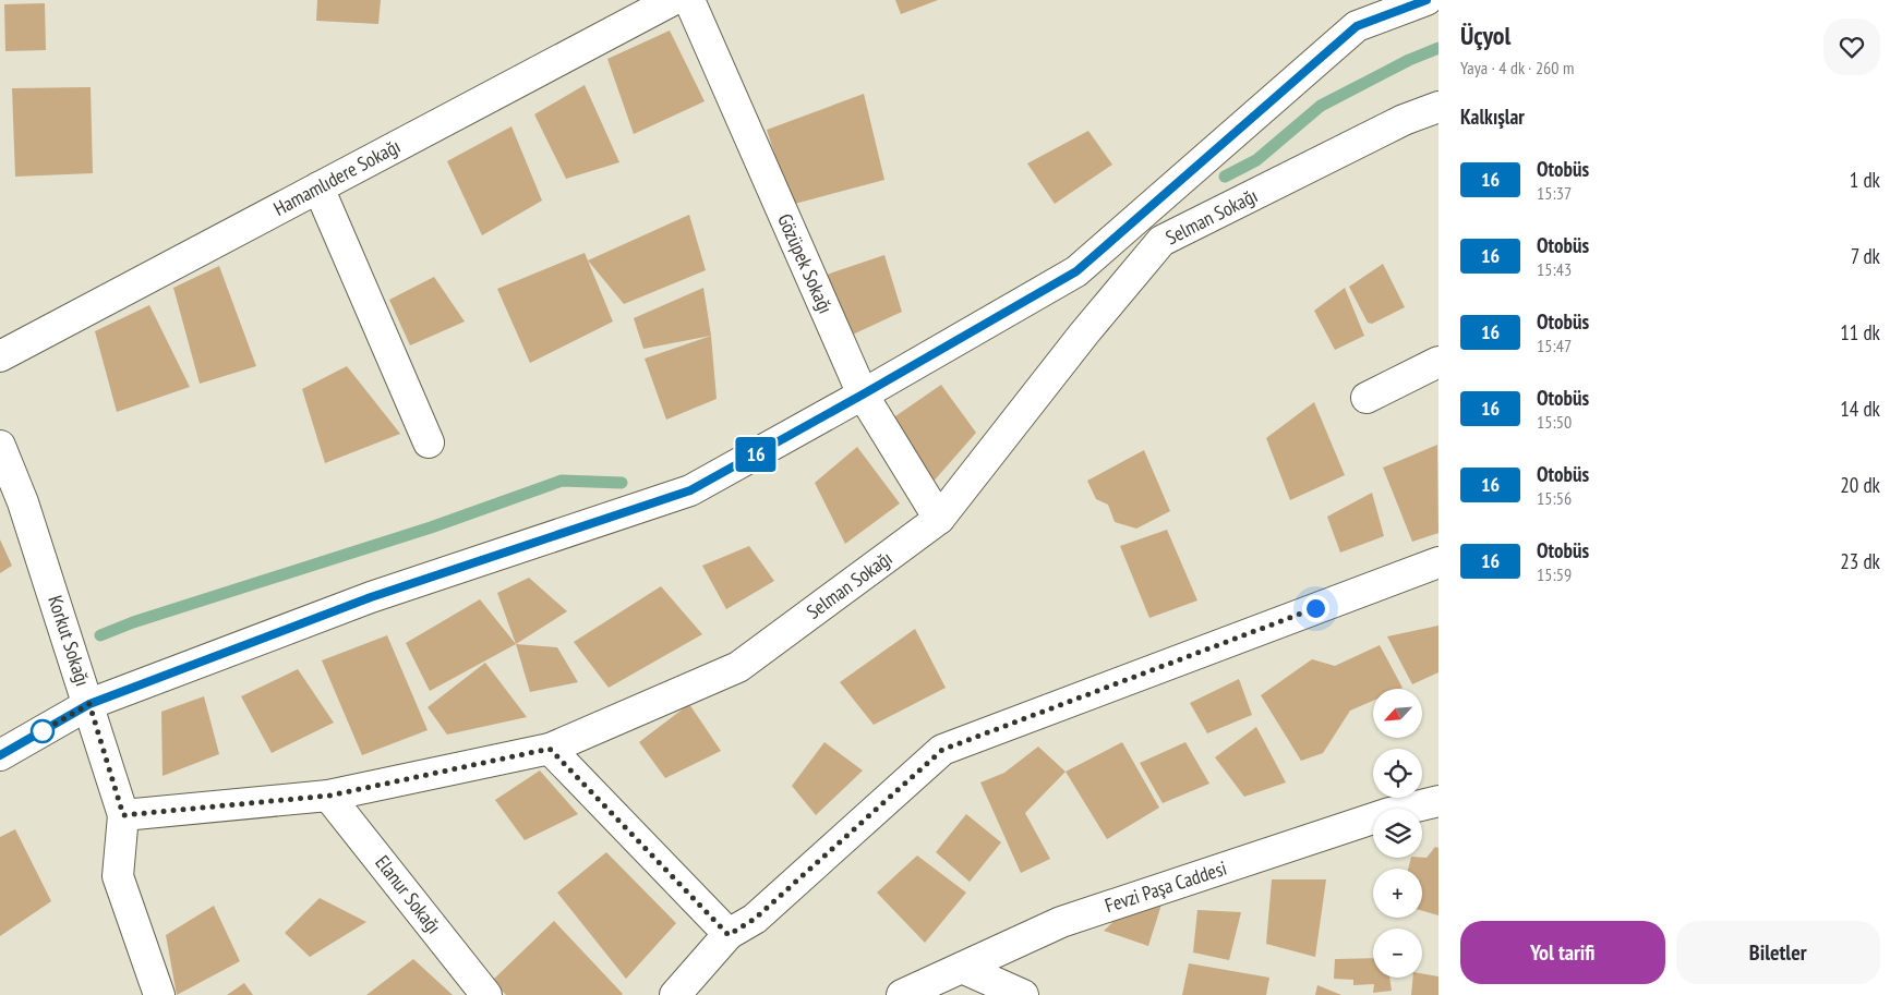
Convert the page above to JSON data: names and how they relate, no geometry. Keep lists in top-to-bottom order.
{
  "streets": {
    "street": [
      "Hamamlıdere Sokağı",
      "Selman Sokağı",
      "Gözüpek Sokağı",
      "Korkut Sokağı",
      "Fevzi Paşa Caddesi",
      "Elanur Sokağı"
    ]
  },
  "crossings": [
    ["Selman Sokağı", "Gözüpek Sokağı"],
    ["Selman Sokağı", "Korkut Sokağı"],
    ["Selman Sokağı", "Elanur Sokağı"]
  ],
  "lines": ["bus line 16"],
  "north": "bottom left",
  "page": {
    "on_map": "16",
    "heading": [
      ["Üçyol", "Yaya · 4 dk · 260 m"],
      "Kalkışlar"
    ],
    "list": [
      {
        "mark": "16",
        "name": "Otobüs",
        "note": "15:37",
        "value": "1 dk"
      },
      {
        "mark": "16",
        "name": "Otobüs",
        "note": "15:43",
        "value": "7 dk"
      },
      {
        "mark": "16",
        "name": "Otobüs",
        "note": "15:47",
        "value": "11 dk"
      },
      {
        "mark": "16",
        "name": "Otobüs",
        "note": "15:50",
        "value": "14 dk"
      },
      {
        "mark": "16",
        "name": "Otobüs",
        "note": "15:56",
        "value": "20 dk"
      },
      {
        "mark": "16",
        "name": "Otobüs",
        "note": "15:59",
        "value": "23 dk"
      }
    ],
    "map_buttons": ["+", "−"],
    "buttons": ["Yol tarifi", "Biletler"]
  }
}
